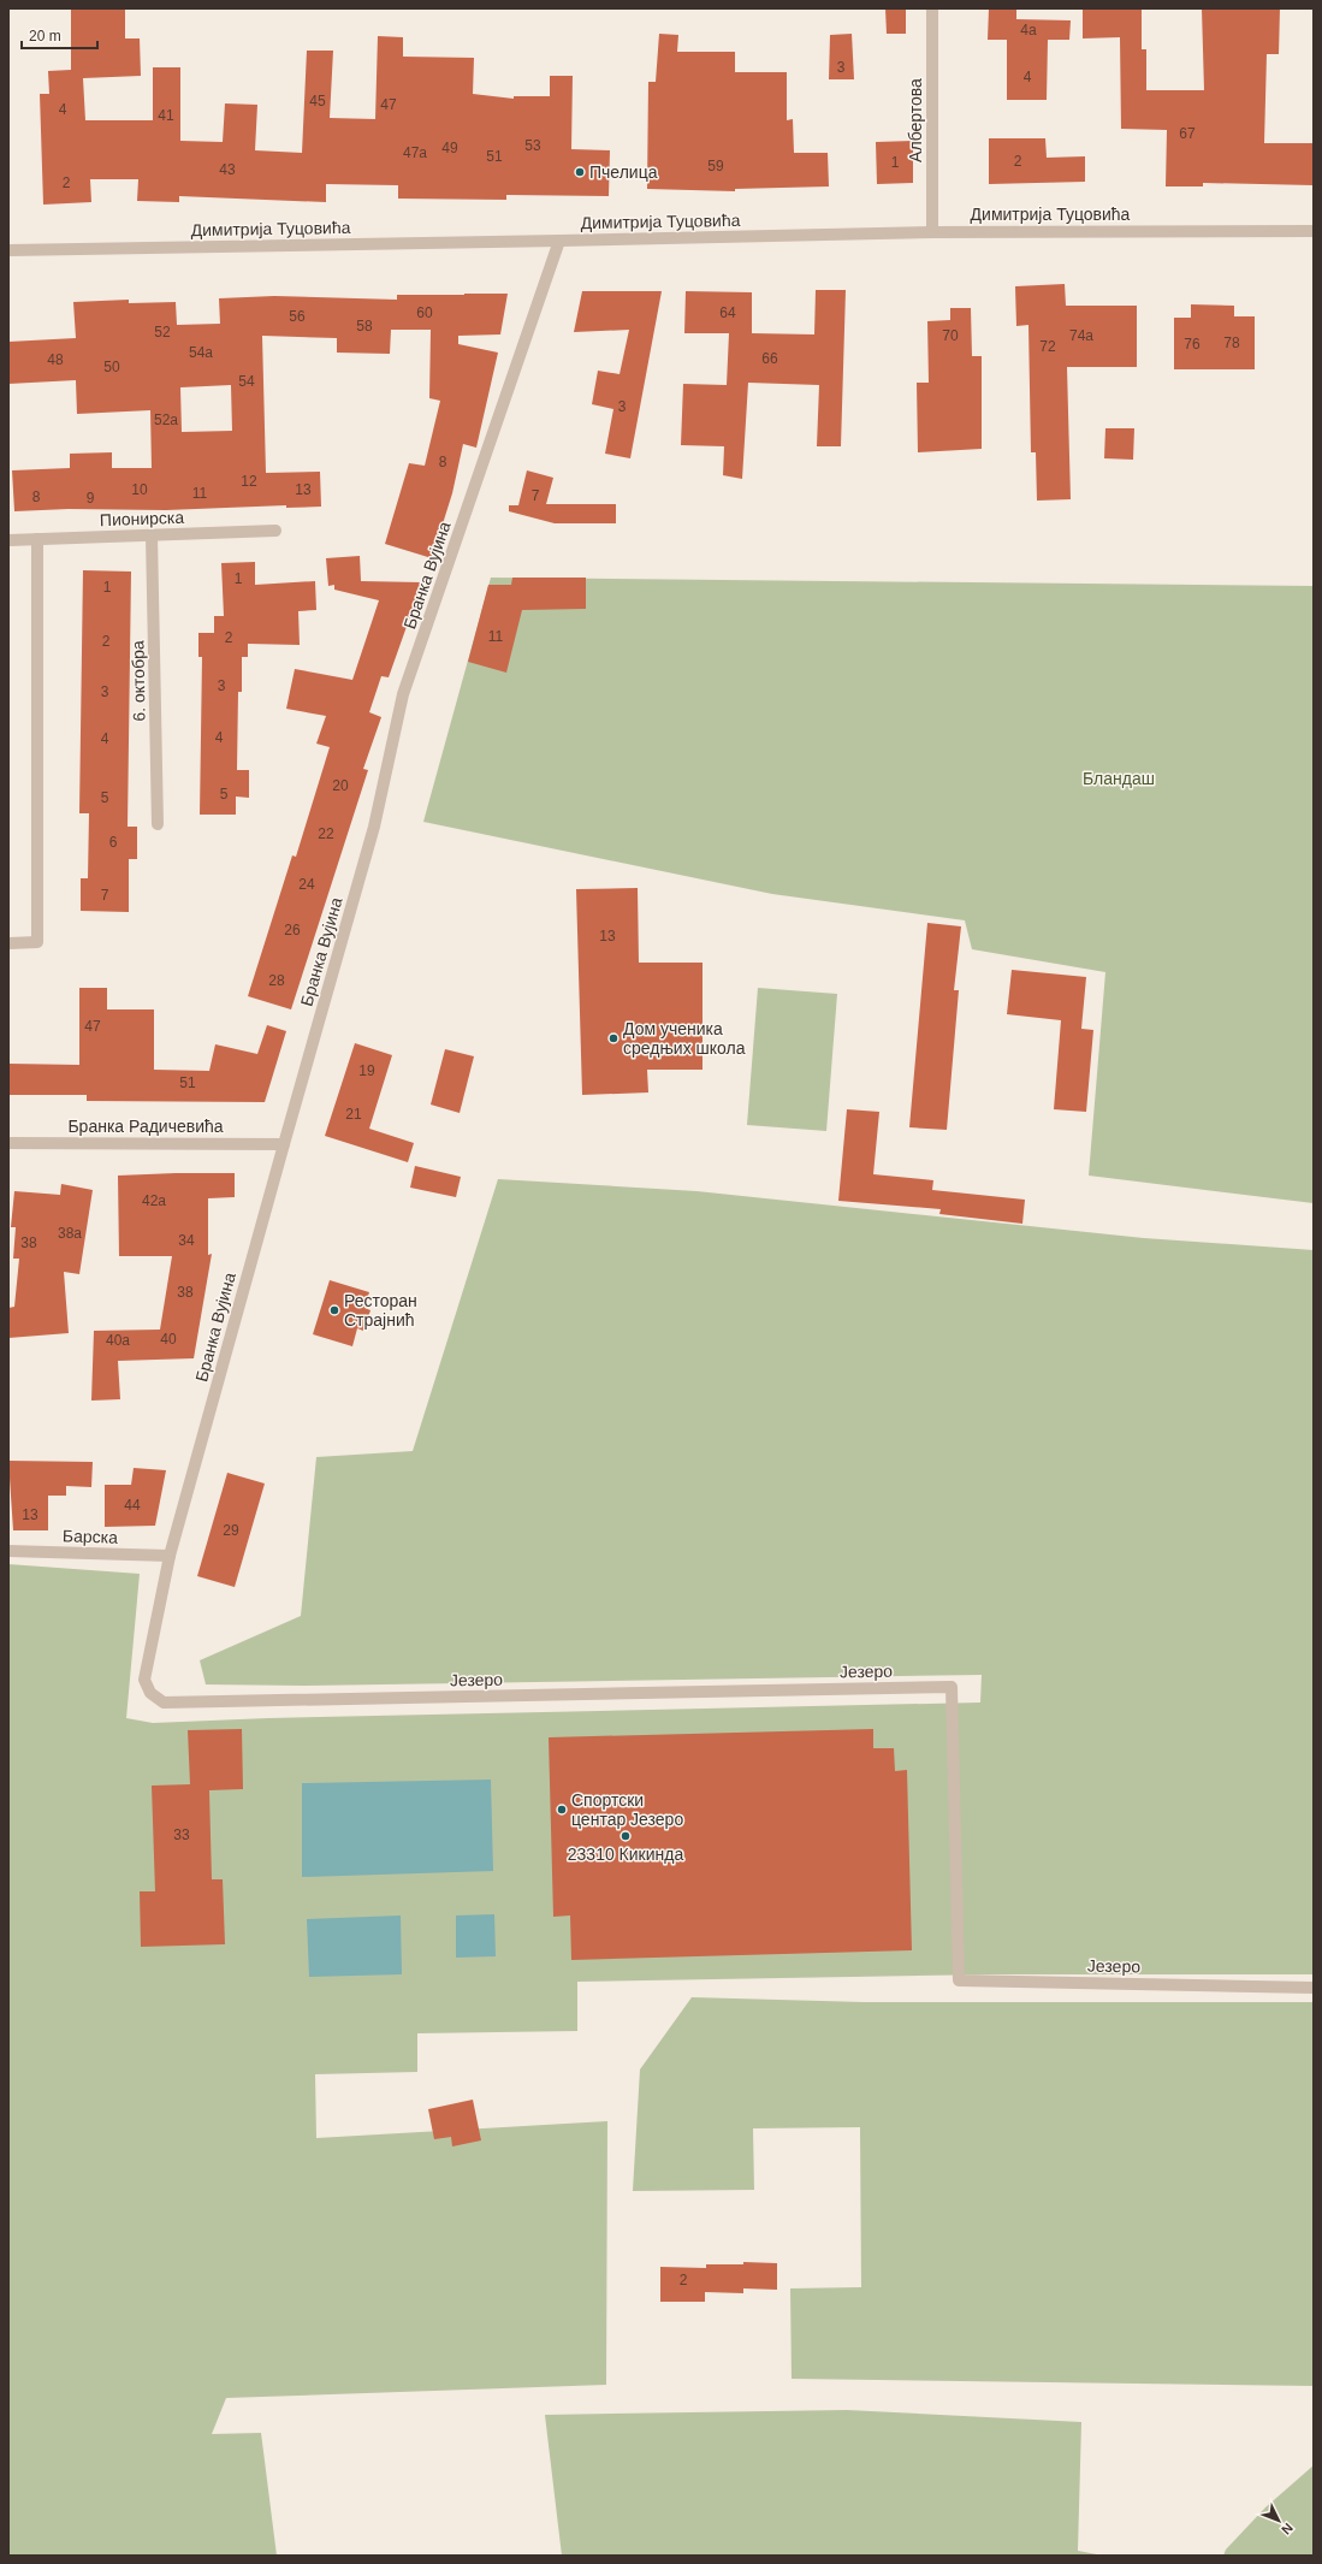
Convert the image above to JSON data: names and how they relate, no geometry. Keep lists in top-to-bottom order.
{
  "streets": {
    "street": [
      "Албертова",
      "Димитрија Туцовића",
      "Пионирска",
      "Бранка Вујина",
      "6. октобра",
      "Бранка Радичевића",
      "Барска",
      "Језеро"
    ]
  },
  "crossings": [
    ["Албертова", "Димитрија Туцовића"],
    ["Димитрија Туцовића", "Бранка Вујина"],
    ["Пионирска", "6. октобра"],
    ["Бранка Вујина", "Бранка Радичевића"],
    ["Бранка Вујина", "Барска"],
    ["Бранка Вујина", "Језеро"]
  ],
  "parks": ["Бландаш"],
  "places": [
    "Пчелица",
    "Дом ученика средњих школа",
    "Ресторан Страјнић",
    "Спортски центар Језеро",
    "23310 Кикинда"
  ],
  "house_numbers": [
    "4a",
    "3",
    "4",
    "45",
    "47",
    "4",
    "41",
    "67",
    "53",
    "49",
    "47a",
    "51",
    "2",
    "1",
    "59",
    "43",
    "2",
    "60",
    "64",
    "56",
    "58",
    "52",
    "70",
    "74a",
    "78",
    "76",
    "72",
    "54a",
    "66",
    "48",
    "50",
    "54",
    "3",
    "52a",
    "8",
    "12",
    "10",
    "13",
    "11",
    "7",
    "8",
    "9",
    "1",
    "1",
    "11",
    "2",
    "2",
    "3",
    "3",
    "4",
    "4",
    "20",
    "5",
    "5",
    "22",
    "6",
    "24",
    "7",
    "26",
    "13",
    "28",
    "47",
    "19",
    "51",
    "21",
    "42a",
    "38a",
    "34",
    "38",
    "38",
    "40",
    "40a",
    "44",
    "13",
    "29",
    "33",
    "2"
  ],
  "scale_bar": "20 m",
  "north": "bottom right"
}
